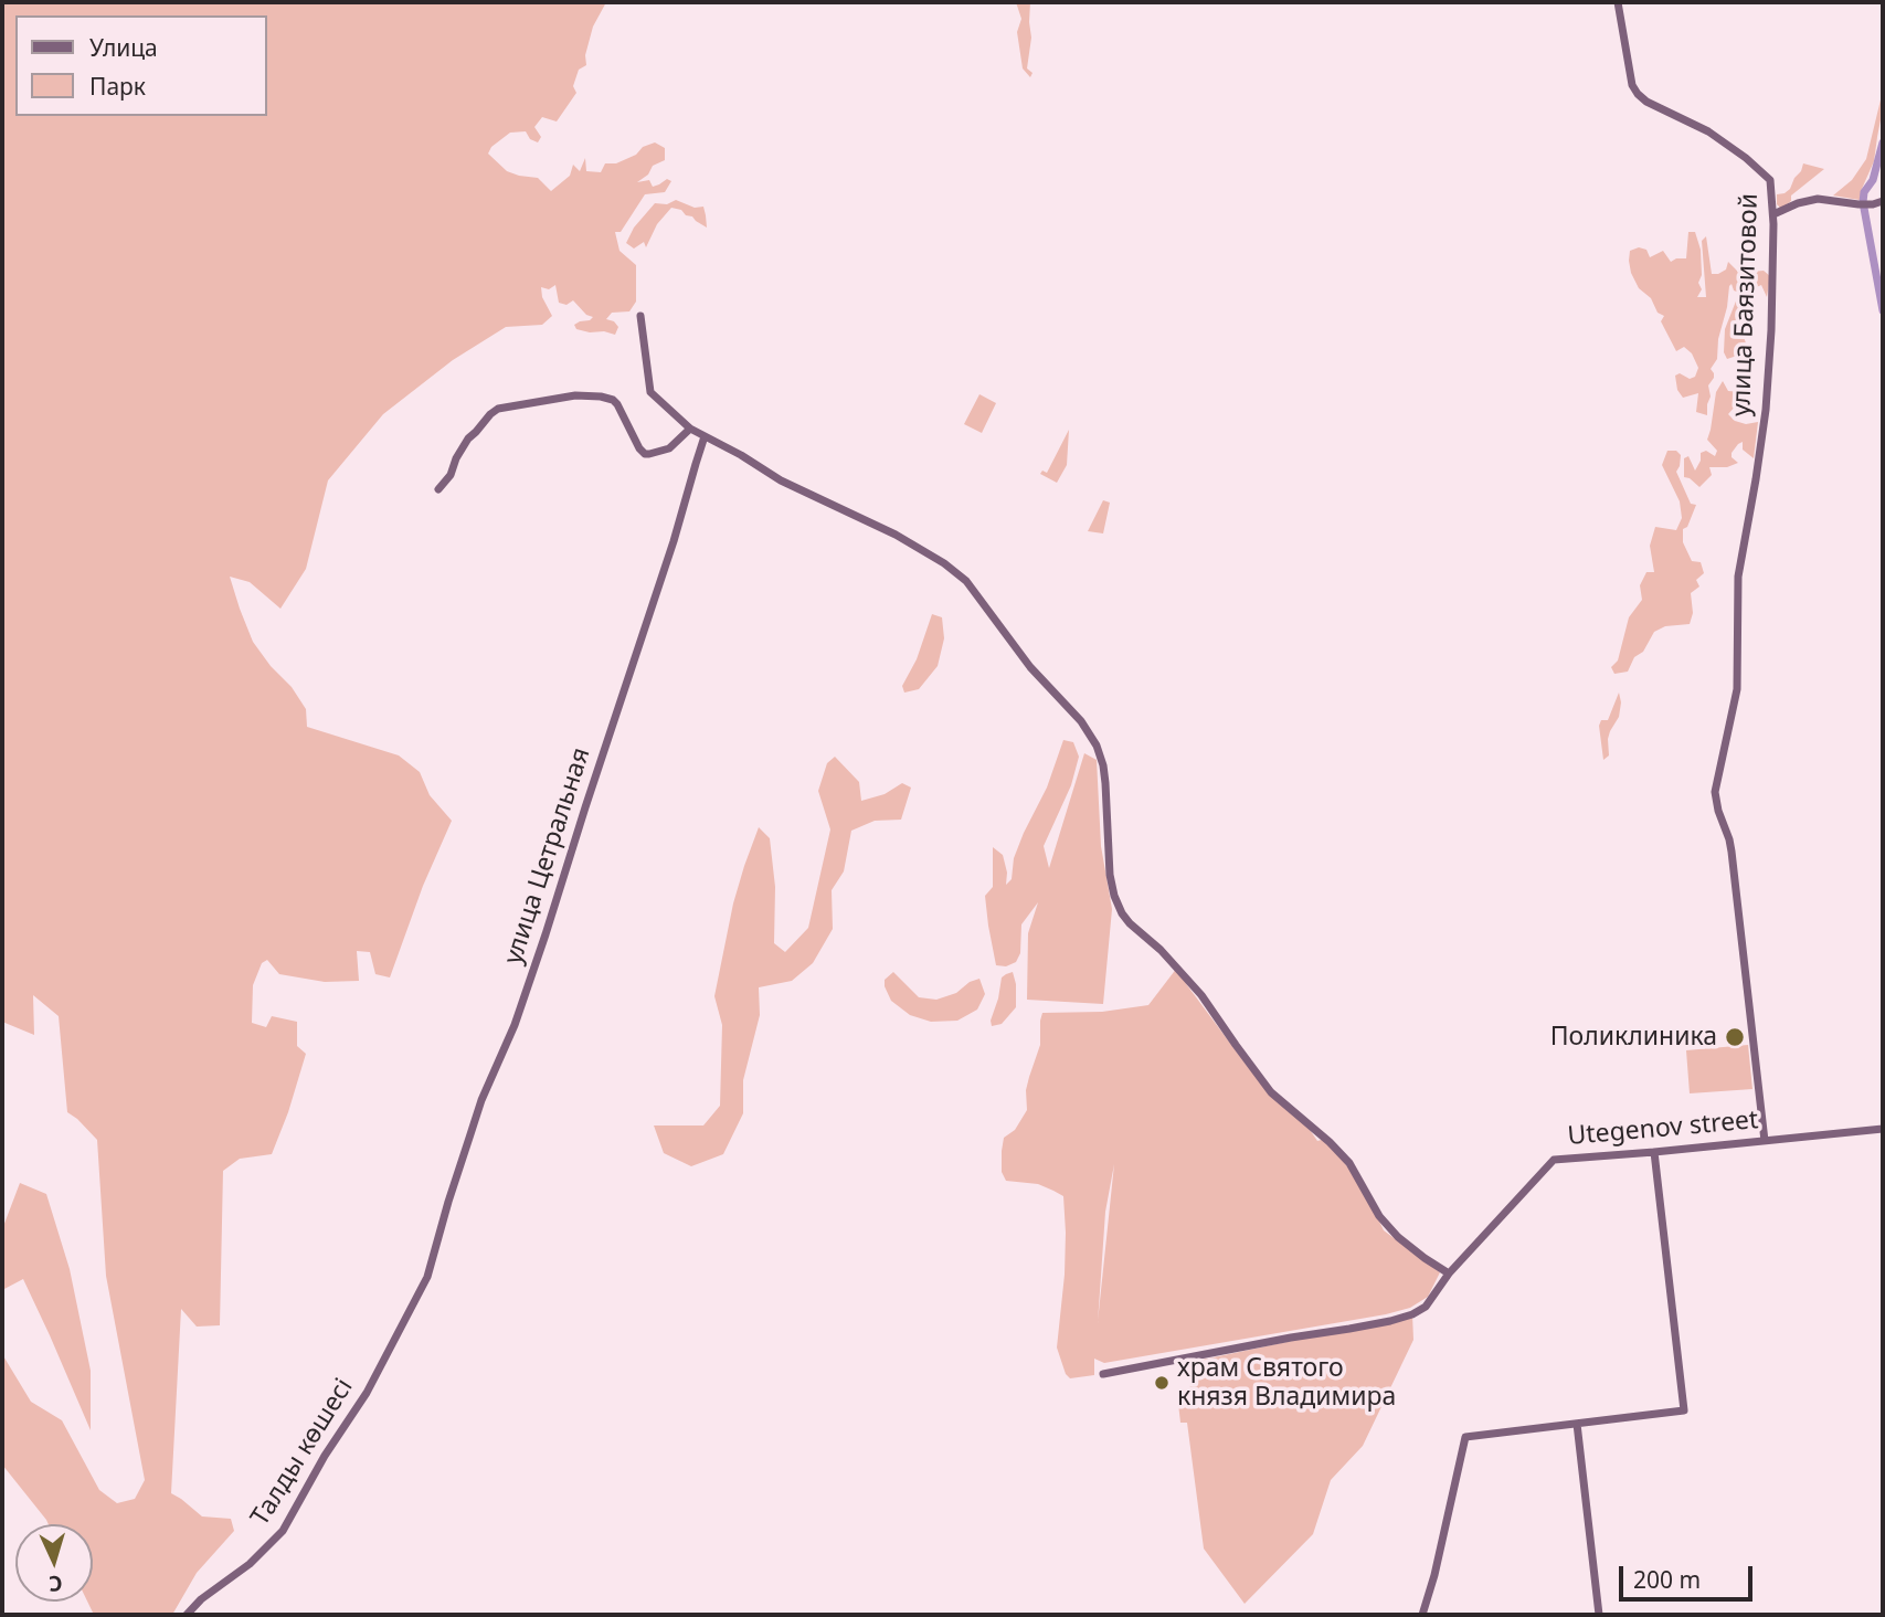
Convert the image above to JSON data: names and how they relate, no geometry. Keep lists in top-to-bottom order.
{
  "streets": {
    "street": [
      "улица Баязитовой",
      "улица Цетральная",
      "Utegenov street",
      "Талды көшесі"
    ]
  },
  "crossings": [
    ["улица Баязитовой", "Utegenov street"],
    ["улица Цетральная", "Талды көшесі"]
  ],
  "places": ["Поликлиника", "храм Святого князя Владимира"],
  "legend": ["Улица", "Парк"],
  "scale_bar": "200 m",
  "north": "bottom"
}
